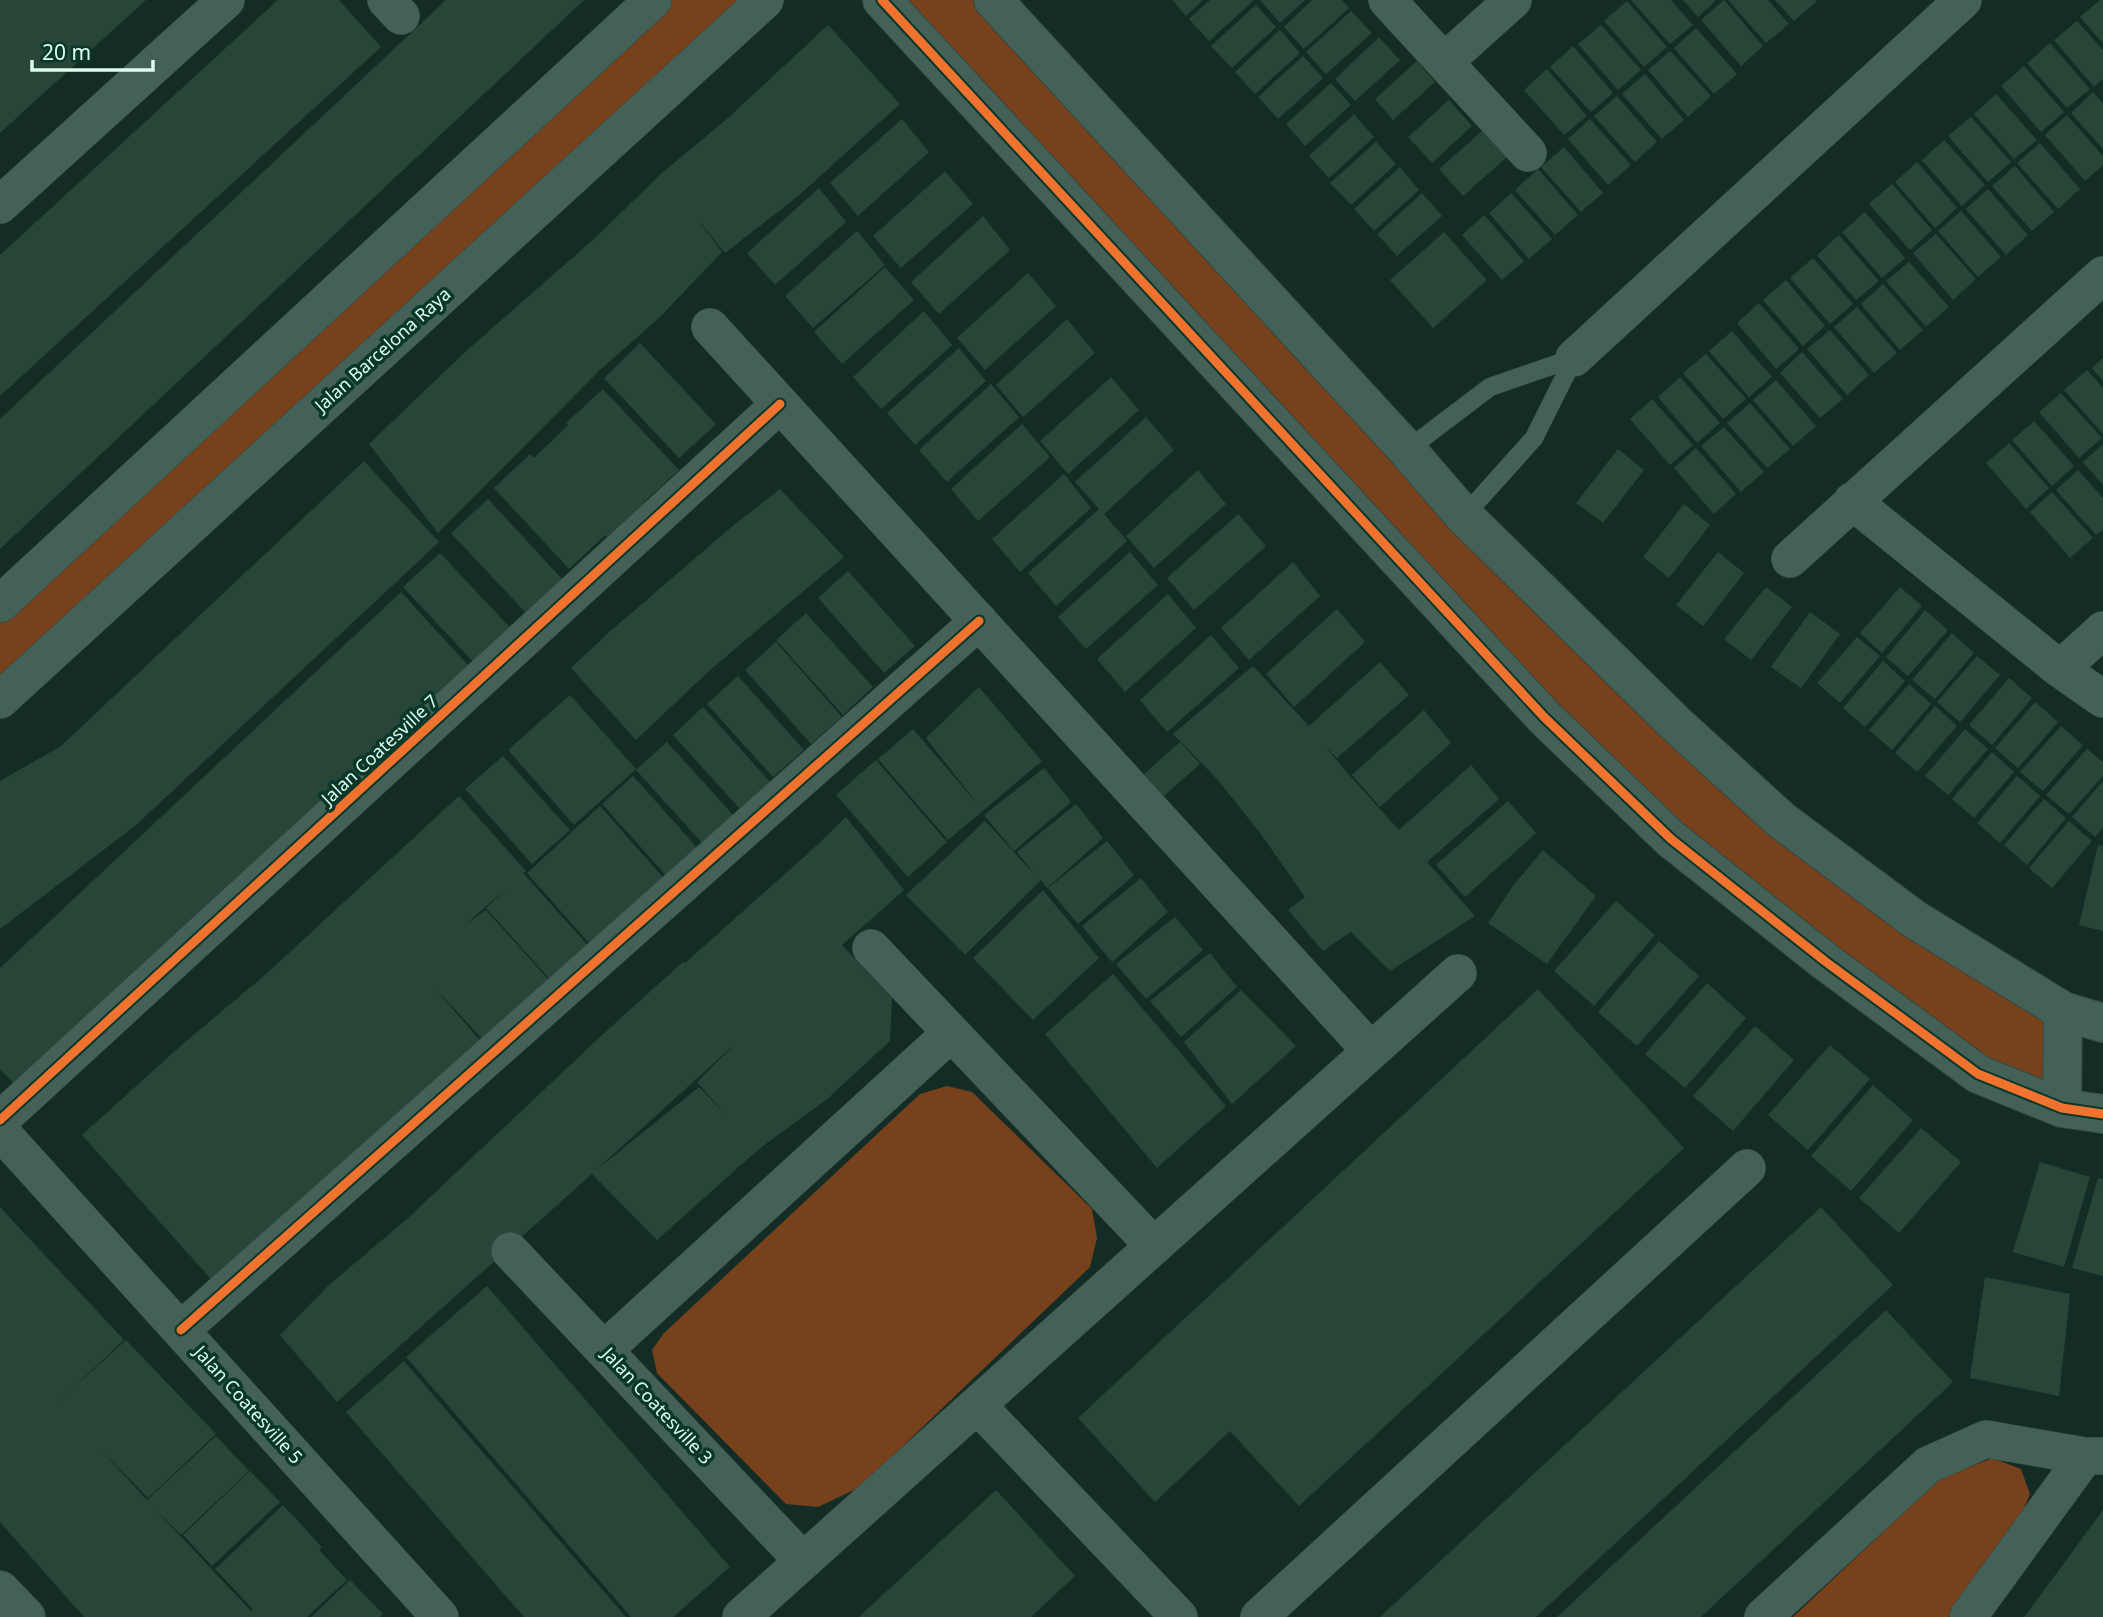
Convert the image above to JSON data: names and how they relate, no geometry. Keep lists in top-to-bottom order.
{
  "streets": {
    "street": [
      "Jalan Barcelona Raya",
      "Jalan Coatesville 7",
      "Jalan Coatesville 5",
      "Jalan Coatesville 3"
    ]
  },
  "scale_bar": "20 m"
}
